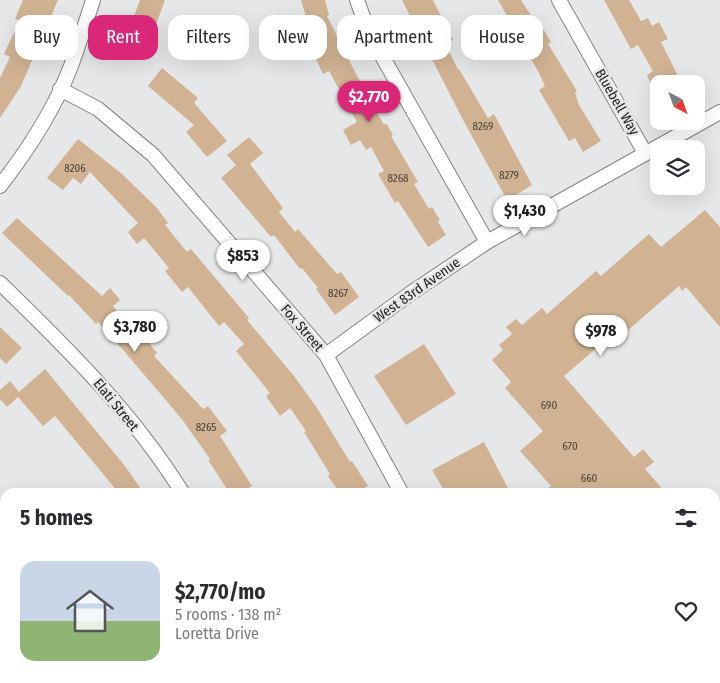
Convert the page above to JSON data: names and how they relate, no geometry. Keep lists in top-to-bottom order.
{
  "streets": {
    "street": [
      "Bluebell Way",
      "West 83rd Avenue",
      "Fox Street",
      "Elati Street"
    ]
  },
  "crossings": [
    ["Bluebell Way", "West 83rd Avenue"],
    ["West 83rd Avenue", "Fox Street"]
  ],
  "house_numbers": [
    "8269",
    "8206",
    "8279",
    "8268",
    "8267",
    "690",
    "8265",
    "670",
    "660"
  ],
  "north": "bottom right",
  "page": {
    "chip": [
      "Buy",
      "Rent",
      "Filters",
      "New",
      "Apartment",
      "House"
    ],
    "price": [
      "$2,770",
      "$1,430",
      "$853",
      "$3,780",
      "$978"
    ],
    "heading": "5 homes",
    "list": [
      {
        "name": "$2,770/mo",
        "note": "5 rooms · 138 m² · Loretta Drive"
      }
    ]
  }
}
